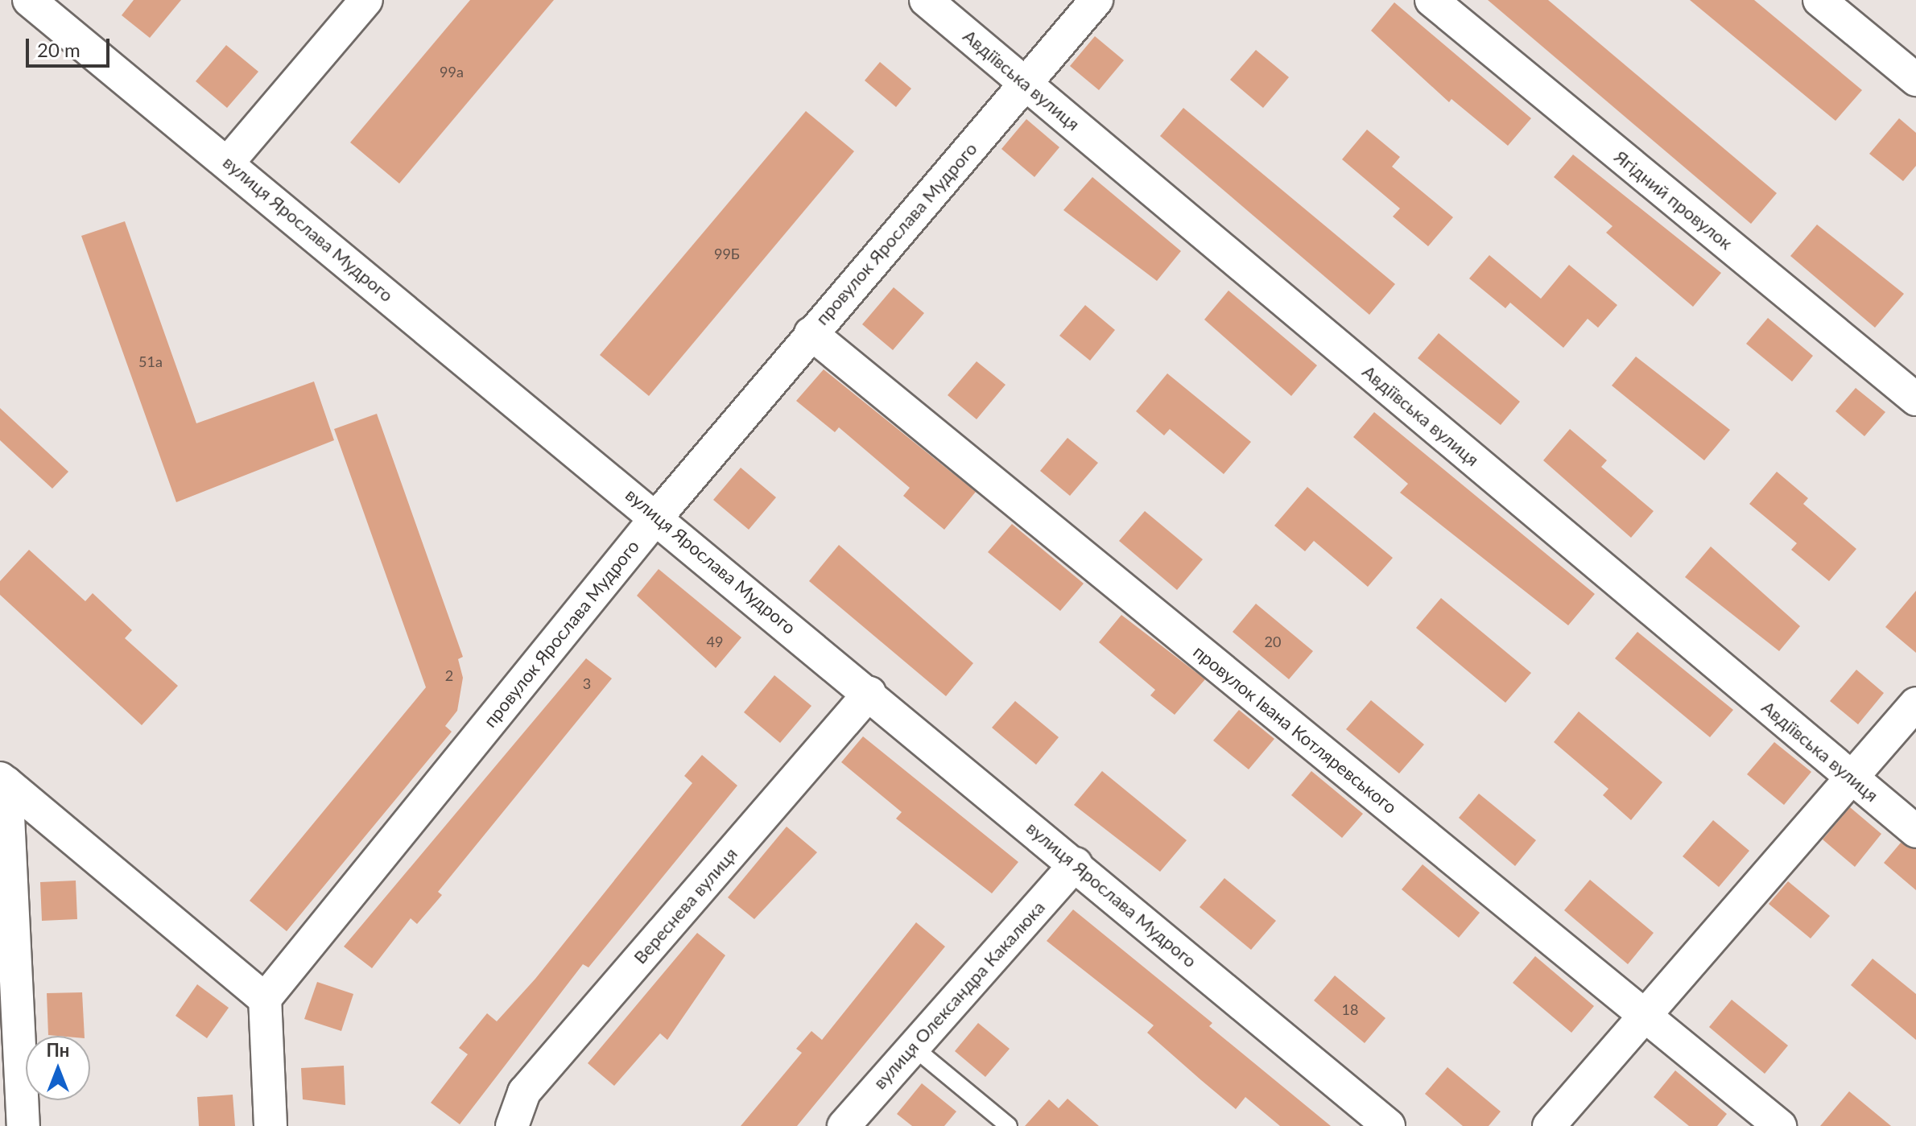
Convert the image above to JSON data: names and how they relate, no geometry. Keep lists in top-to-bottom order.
{
  "streets": {
    "street": [
      "Авдіївська вулиця",
      "Ягідний провулок",
      "вулиця Ярослава Мудрого",
      "провулок Ярослава Мудрого",
      "провулок Івана Котляревського",
      "Вереснева вулиця",
      "вулиця Олександра Какалюка"
    ]
  },
  "crossings": [
    ["Авдіївська вулиця", "провулок Ярослава Мудрого"],
    ["вулиця Ярослава Мудрого", "провулок Ярослава Мудрого"],
    ["вулиця Ярослава Мудрого", "Вереснева вулиця"],
    ["вулиця Ярослава Мудрого", "вулиця Олександра Какалюка"],
    ["провулок Ярослава Мудрого", "провулок Івана Котляревського"]
  ],
  "house_numbers": [
    "99а",
    "99Б",
    "51а",
    "49",
    "20",
    "2",
    "3",
    "18"
  ],
  "scale_bar": "20 m",
  "north": "top"
}
